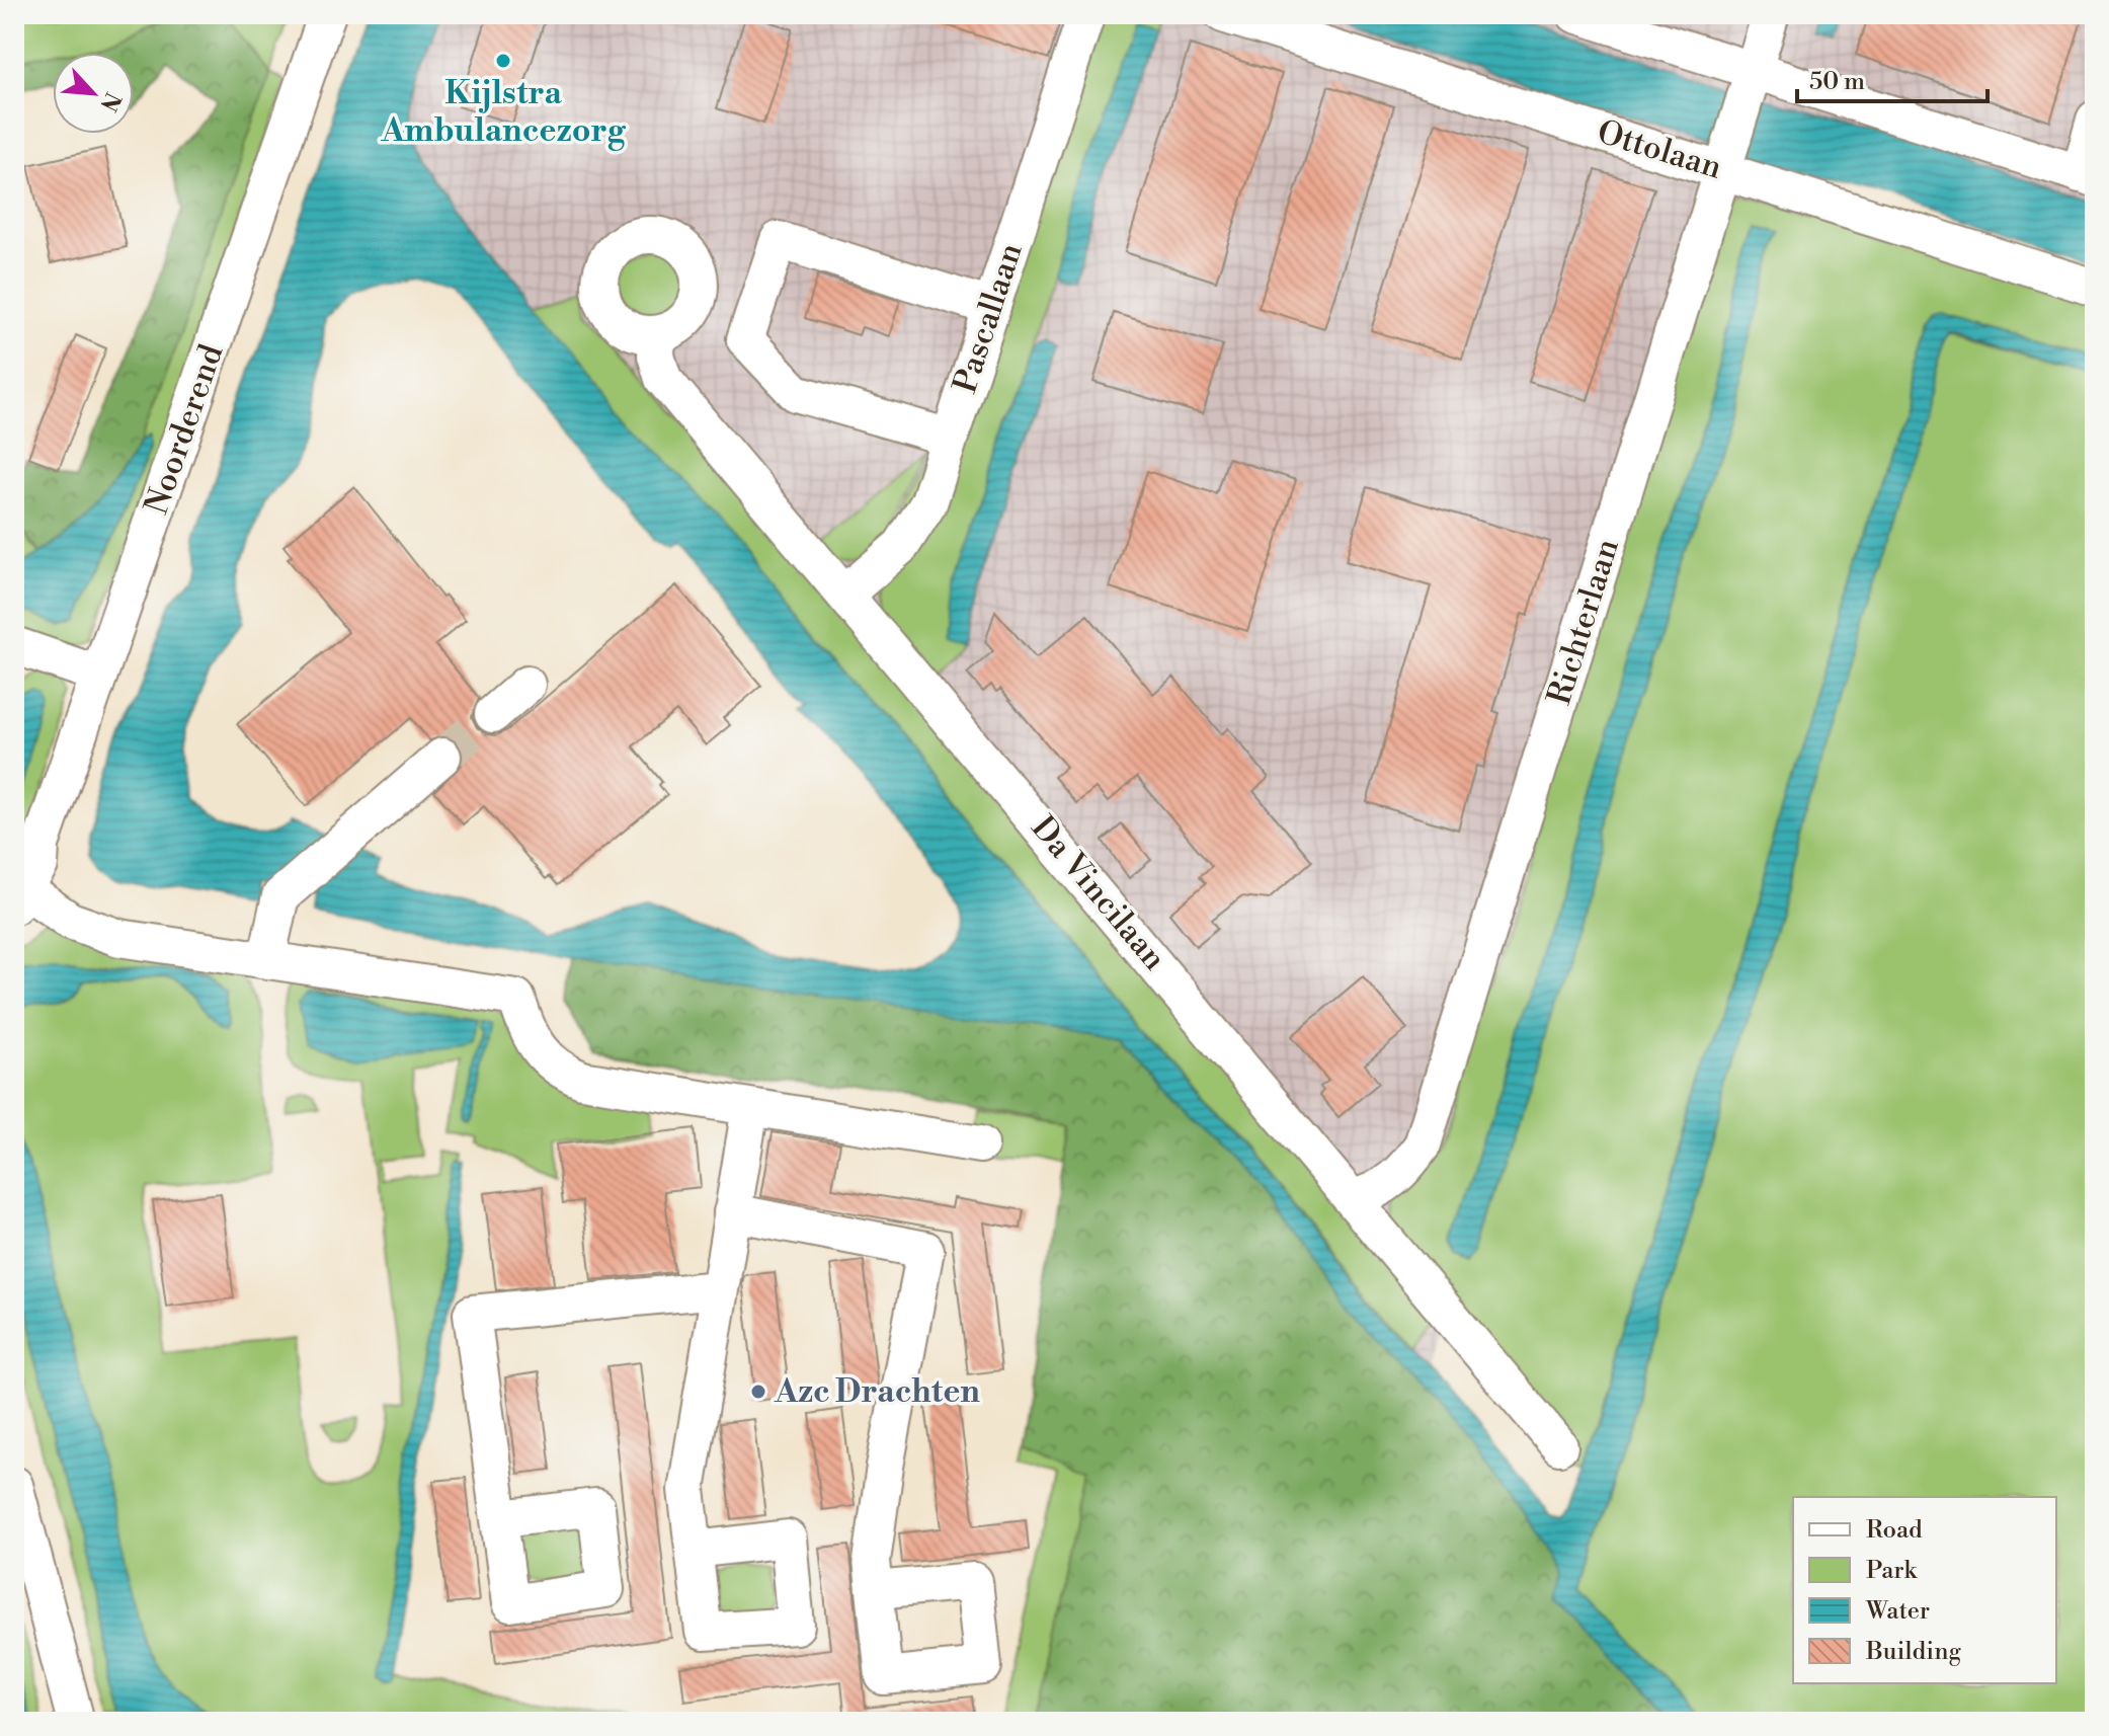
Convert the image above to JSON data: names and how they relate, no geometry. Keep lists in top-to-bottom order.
{
  "streets": {
    "street": [
      "Ottolaan",
      "Pascallaan",
      "Noorderend",
      "Richterlaan",
      "Da Vincilaan"
    ]
  },
  "crossings": [
    ["Ottolaan", "Richterlaan"],
    ["Pascallaan", "Da Vincilaan"],
    ["Richterlaan", "Da Vincilaan"]
  ],
  "places": ["Kijlstra Ambulancezorg", "Azc Drachten"],
  "legend": [
    "Road",
    "Park",
    "Water",
    "Building"
  ],
  "scale_bar": "50 m",
  "north": "bottom right"
}
